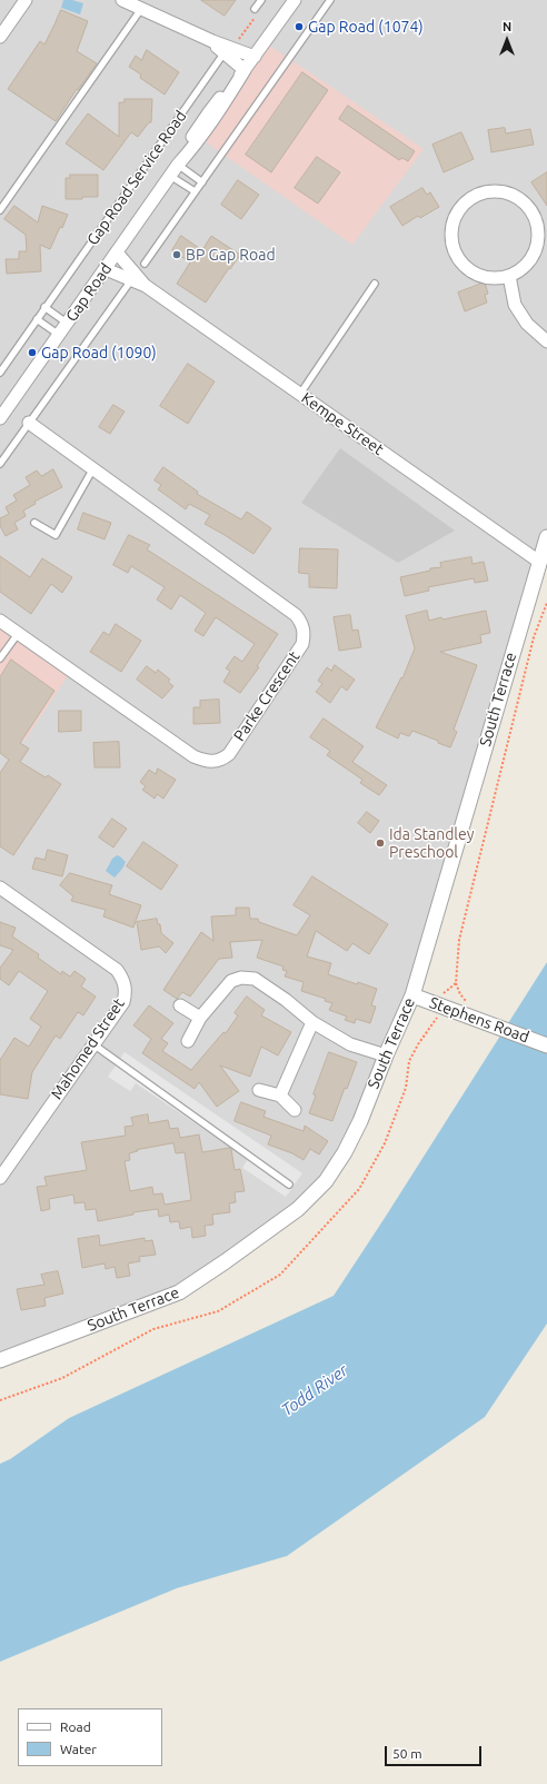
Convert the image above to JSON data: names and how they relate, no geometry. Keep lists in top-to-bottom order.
{
  "streets": {
    "street": [
      "Gap Road",
      "Kempe Street",
      "Parke Crescent",
      "South Terrace",
      "Stephens Road",
      "Mahomed Street"
    ],
    "lane": ["Gap Road Service Road"]
  },
  "crossings": [
    ["Gap Road Service Road", "Gap Road"],
    ["Gap Road", "Kempe Street"],
    ["Kempe Street", "South Terrace"],
    ["South Terrace", "Stephens Road"]
  ],
  "water": ["Todd River"],
  "places": [
    "Gap Road (1074)",
    "BP Gap Road",
    "Gap Road (1090)",
    "Ida Standley Preschool"
  ],
  "legend": ["Road", "Water"],
  "scale_bar": "50 m",
  "north": "top"
}
